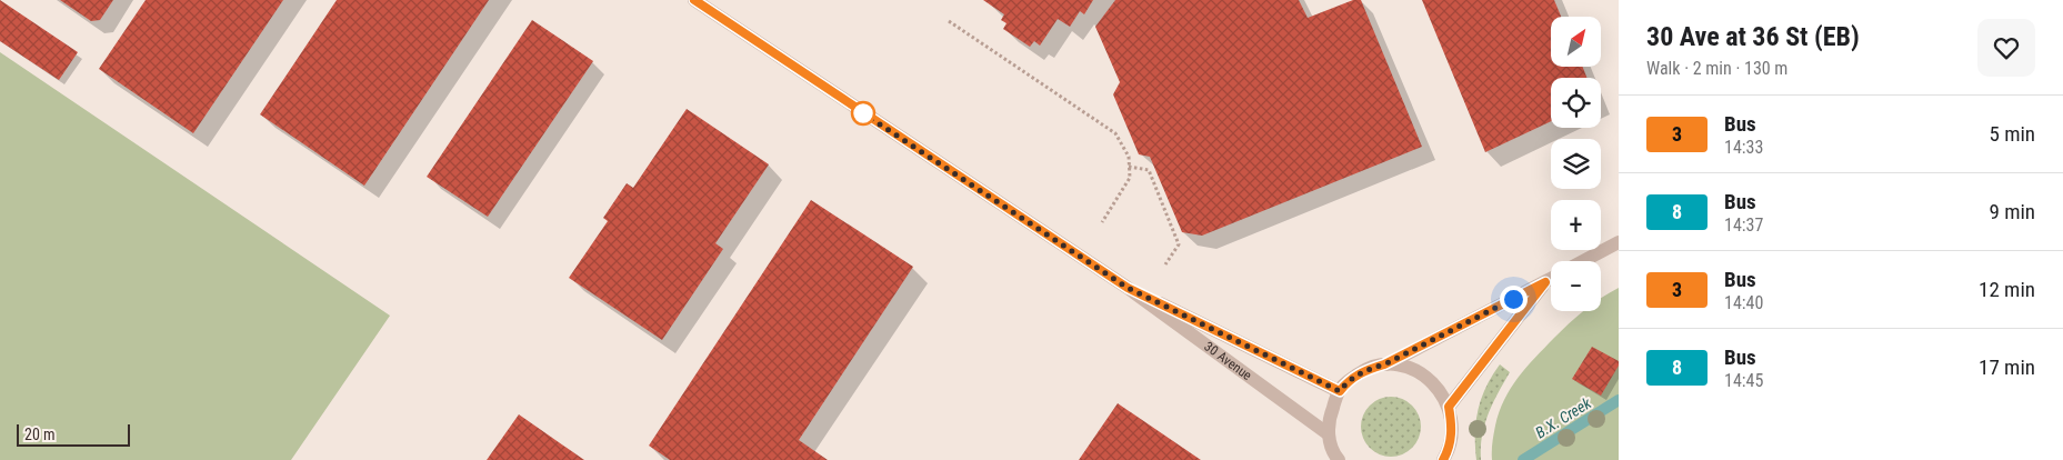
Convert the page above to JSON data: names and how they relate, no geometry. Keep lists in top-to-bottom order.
{
  "streets": {
    "street": ["30 Avenue"]
  },
  "water": ["B.X. Creek"],
  "lines": ["bus line 3"],
  "scale_bar": "20 m",
  "north": "top right",
  "page": {
    "heading": ["30 Ave at 36 St (EB)", "Walk · 2 min · 130 m"],
    "map_buttons": ["+", "−"],
    "list": [
      {
        "mark": "3",
        "name": "Bus",
        "note": "14:33",
        "value": "5 min"
      },
      {
        "mark": "8",
        "name": "Bus",
        "note": "14:37",
        "value": "9 min"
      },
      {
        "mark": "3",
        "name": "Bus",
        "note": "14:40",
        "value": "12 min"
      },
      {
        "mark": "8",
        "name": "Bus",
        "note": "14:45",
        "value": "17 min"
      }
    ],
    "scale": "20 m"
  }
}
